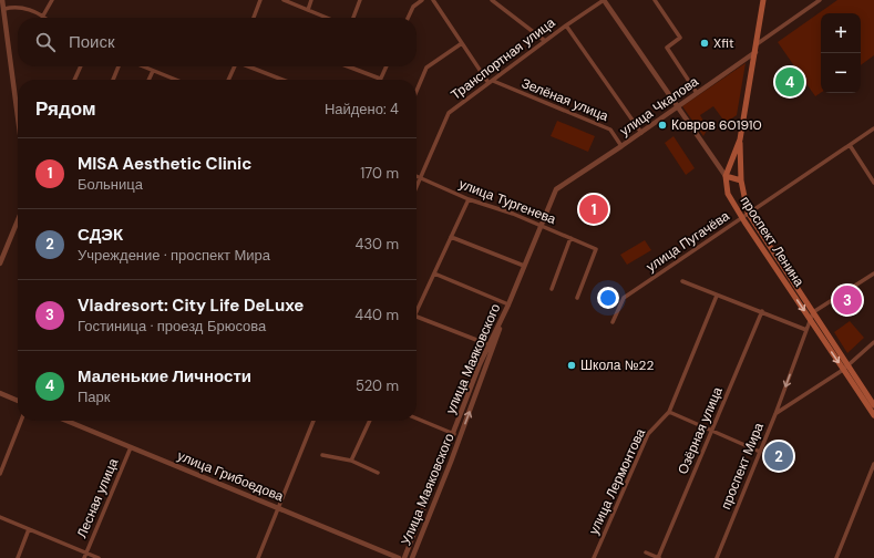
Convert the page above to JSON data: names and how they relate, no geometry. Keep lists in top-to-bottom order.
{
  "streets": {
    "main road": ["проспект Ленина"],
    "street": [
      "Транспортная улица",
      "Зелёная улица",
      "улица Чкалова",
      "улица Тургенева",
      "улица Пугачёва",
      "улица Маяковского",
      "Озёрная улица",
      "проспект Мира",
      "улица Грибоедова",
      "улица Лермонтова",
      "Улица Маяковского",
      "Лесная улица"
    ]
  },
  "crossings": [
    ["Транспортная улица", "Зелёная улица"],
    ["Транспортная улица", "улица Тургенева"],
    ["Зелёная улица", "улица Чкалова"],
    ["улица Чкалова", "улица Маяковского"],
    ["улица Тургенева", "улица Маяковского"],
    ["улица Пугачёва", "проспект Ленина"],
    ["проспект Ленина", "проспект Мира"],
    ["улица Маяковского", "Улица Маяковского"],
    ["улица Грибоедова", "Лесная улица"]
  ],
  "one_way": ["Улица Маяковского"],
  "places": ["Xfit", "Ковров 601910", "Школа №22"],
  "page": {
    "map_buttons": ["+", "−"],
    "search": "Поиск",
    "pins": [
      "4",
      "1",
      "3",
      "2"
    ],
    "heading": ["Рядом", "Найдено: 4"],
    "list": [
      {
        "mark": "1",
        "name": "MISA Aesthetic Clinic",
        "note": "Больница",
        "value": "170 m"
      },
      {
        "mark": "2",
        "name": "СДЭК",
        "note": "Учреждение · проспект Мира",
        "value": "430 m"
      },
      {
        "mark": "3",
        "name": "Vladresort: City Life DeLuxe",
        "note": "Гостиница · проезд Брюсова",
        "value": "440 m"
      },
      {
        "mark": "4",
        "name": "Маленькие Личности",
        "note": "Парк",
        "value": "520 m"
      }
    ]
  }
}
